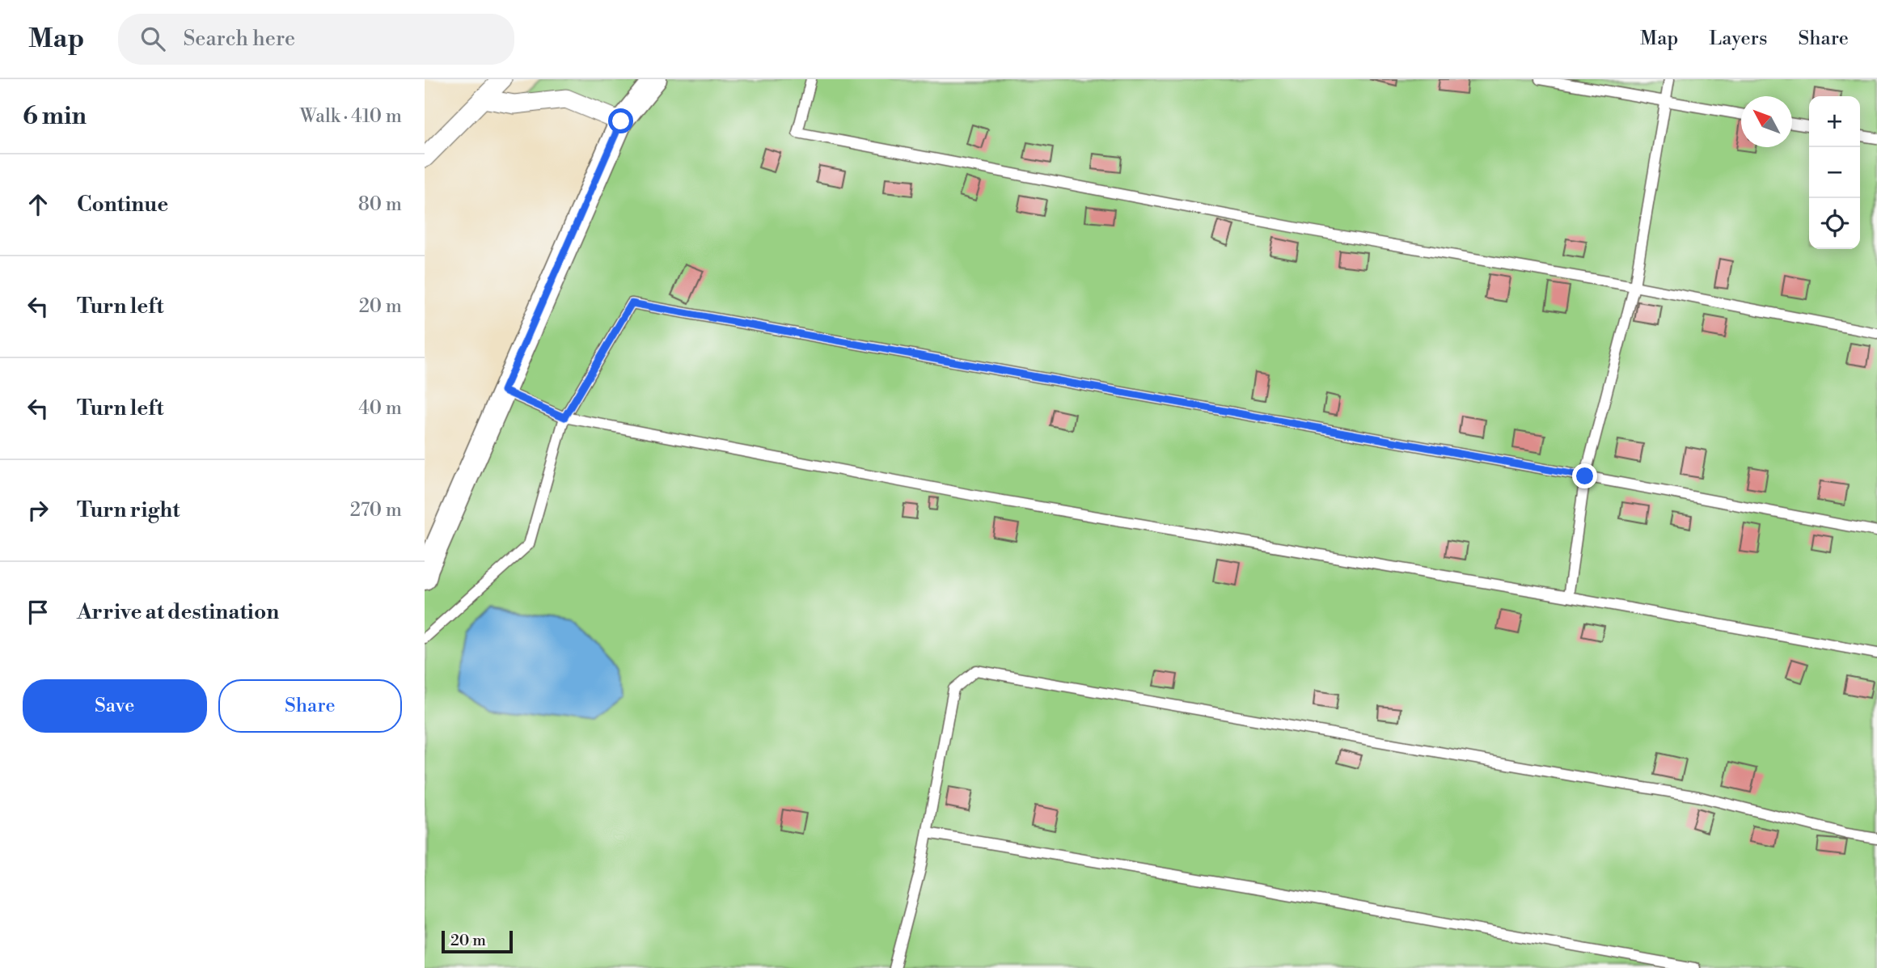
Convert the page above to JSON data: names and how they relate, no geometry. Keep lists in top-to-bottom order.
{
  "scale_bar": "20 m",
  "north": "top left",
  "page": {
    "header": "Map",
    "search": "Search here",
    "nav": ["Map", "Layers", "Share"],
    "heading": ["6 min", "Walk · 410 m"],
    "map_buttons": ["+", "−"],
    "list": [
      ["Continue", "80 m"],
      ["Turn left", "20 m"],
      ["Turn left", "40 m"],
      ["Turn right", "270 m"],
      "Arrive at destination"
    ],
    "buttons": ["Save", "Share"],
    "scale": "20 m"
  }
}
